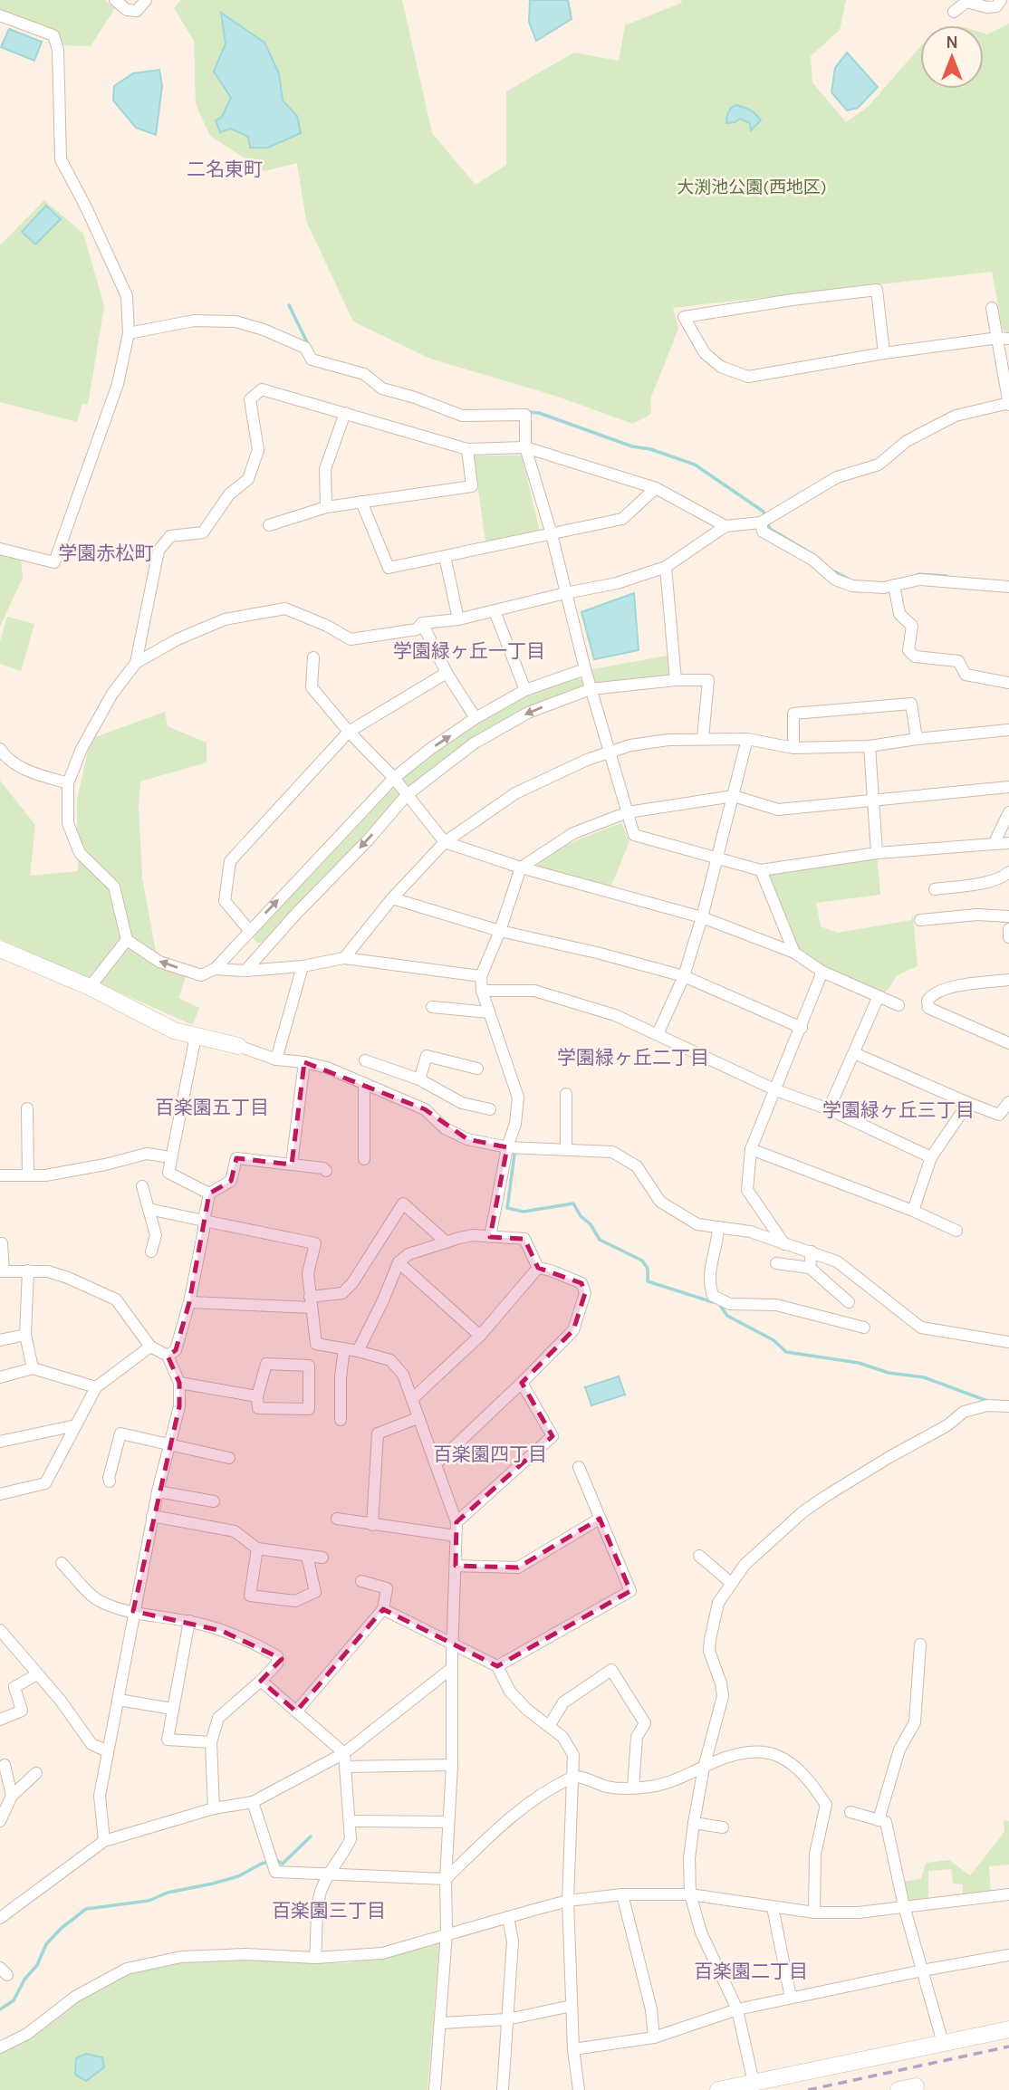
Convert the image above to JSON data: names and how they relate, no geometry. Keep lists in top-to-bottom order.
{
  "districts": [
    "二名東町",
    "学園赤松町",
    "学園緑ヶ丘一丁目",
    "学園緑ヶ丘二丁目",
    "百楽園五丁目",
    "学園緑ヶ丘三丁目",
    "百楽園四丁目",
    "百楽園三丁目",
    "百楽園二丁目"
  ],
  "parks": ["大渕池公園(西地区)"],
  "north": "top"
}
